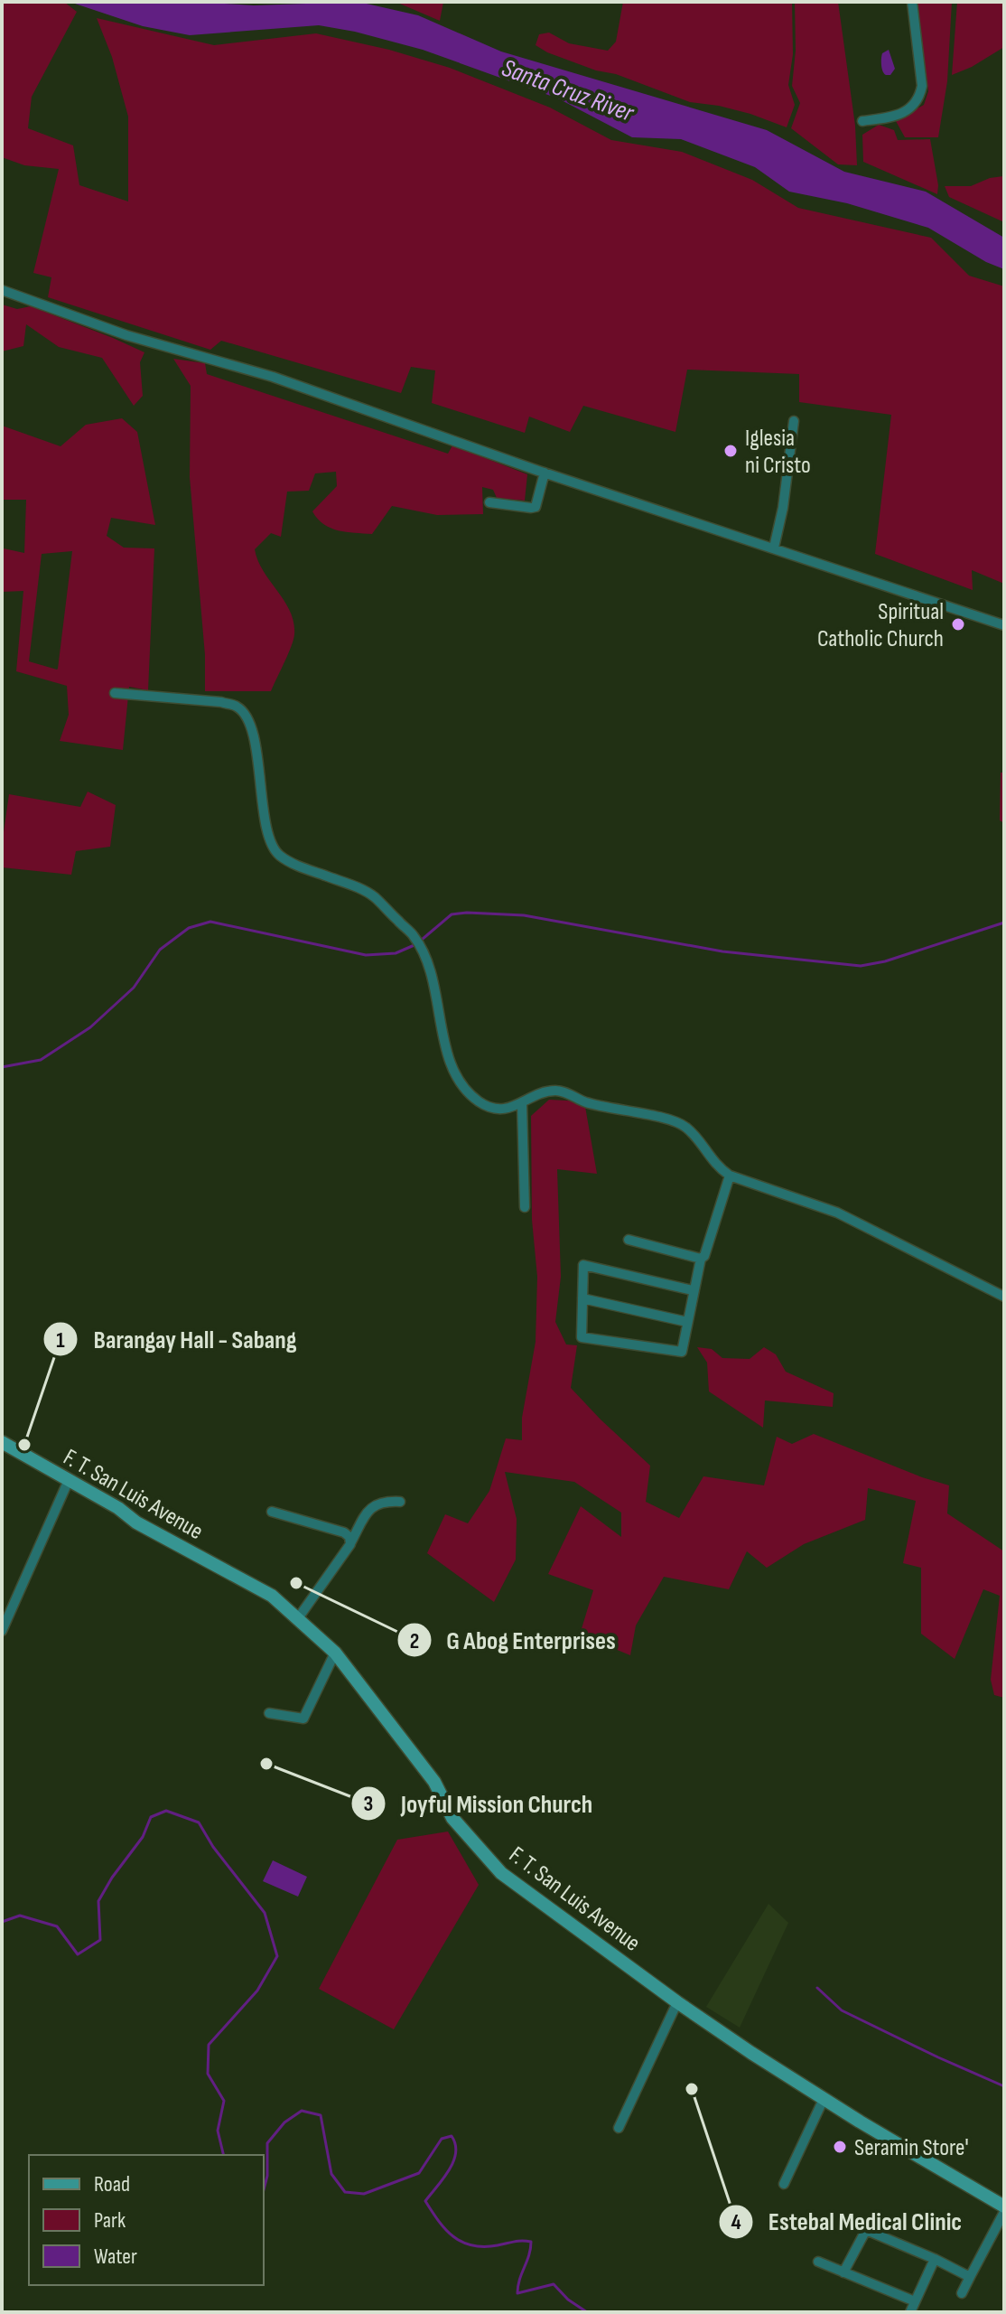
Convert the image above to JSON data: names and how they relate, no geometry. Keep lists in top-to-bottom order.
{
  "streets": {
    "main road": ["F. T. San Luis Avenue"]
  },
  "water": ["Santa Cruz River"],
  "places": [
    "Iglesia ni Cristo",
    "Spiritual Catholic Church",
    "Barangay Hall - Sabang",
    "G Abog Enterprises",
    "Joyful Mission Church",
    "Estebal Medical Clinic",
    "Seramin Store'"
  ],
  "legend": ["Road", "Park", "Water"]
}
